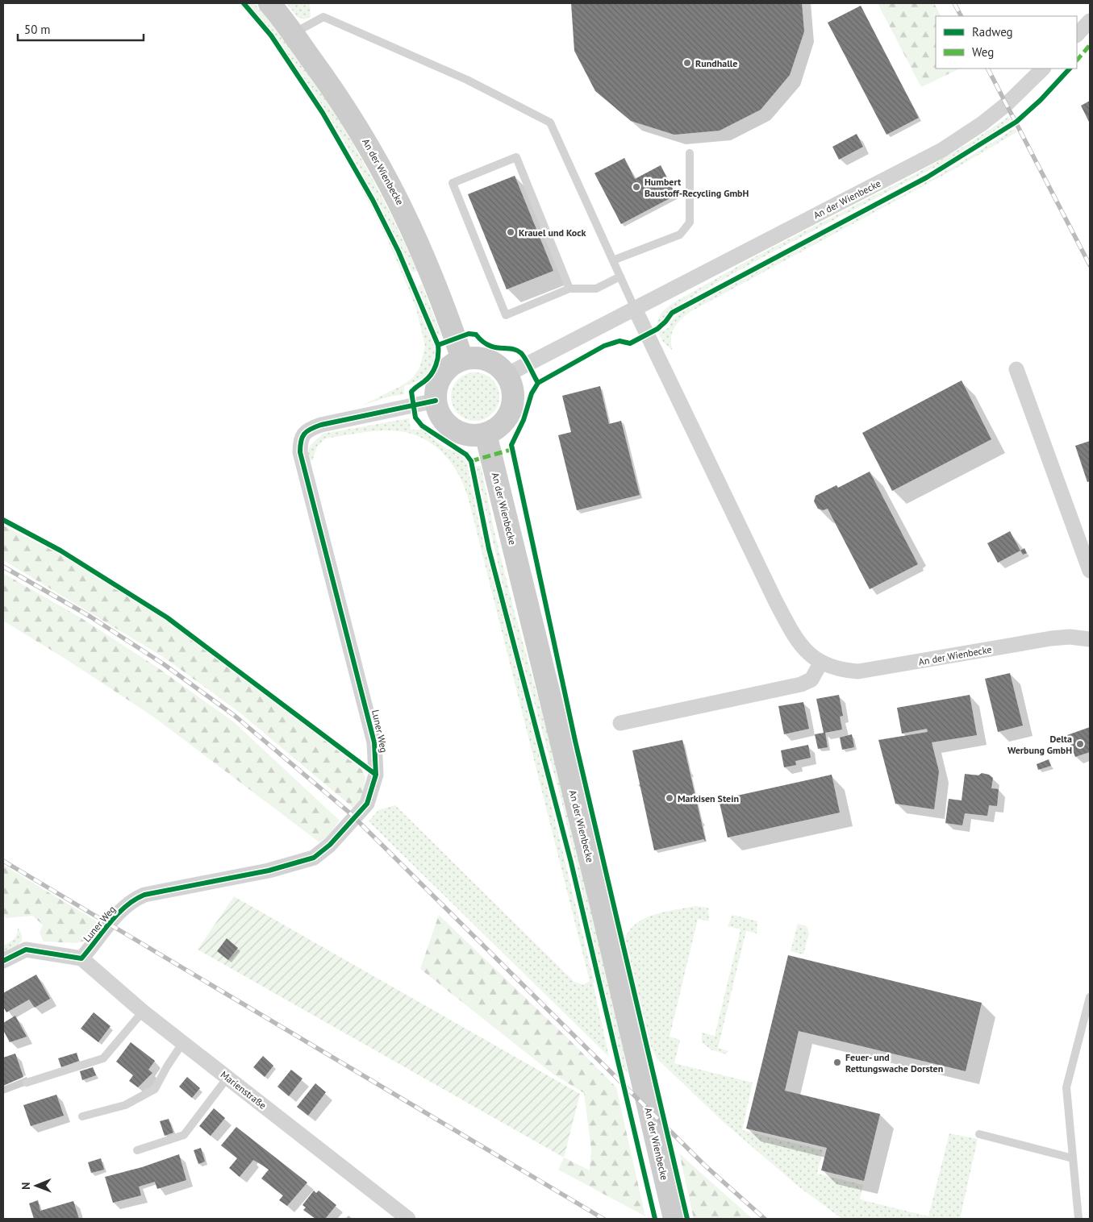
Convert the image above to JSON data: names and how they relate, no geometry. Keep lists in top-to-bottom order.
{
  "streets": {
    "street": ["An der Wienbecke", "Luner Weg", "Marienstraße"]
  },
  "crossings": [
    ["An der Wienbecke", "Luner Weg"],
    ["Luner Weg", "Marienstraße"]
  ],
  "places": [
    "Rundhalle",
    "Humbert Baustoff-Recycling GmbH",
    "Krauel und Kock",
    "Delta Werbung GmbH",
    "Markisen Stein",
    "Feuer- und Rettungswache Dorsten"
  ],
  "legend": ["Radweg", "Weg"],
  "scale_bar": "50 m",
  "north": "left"
}
